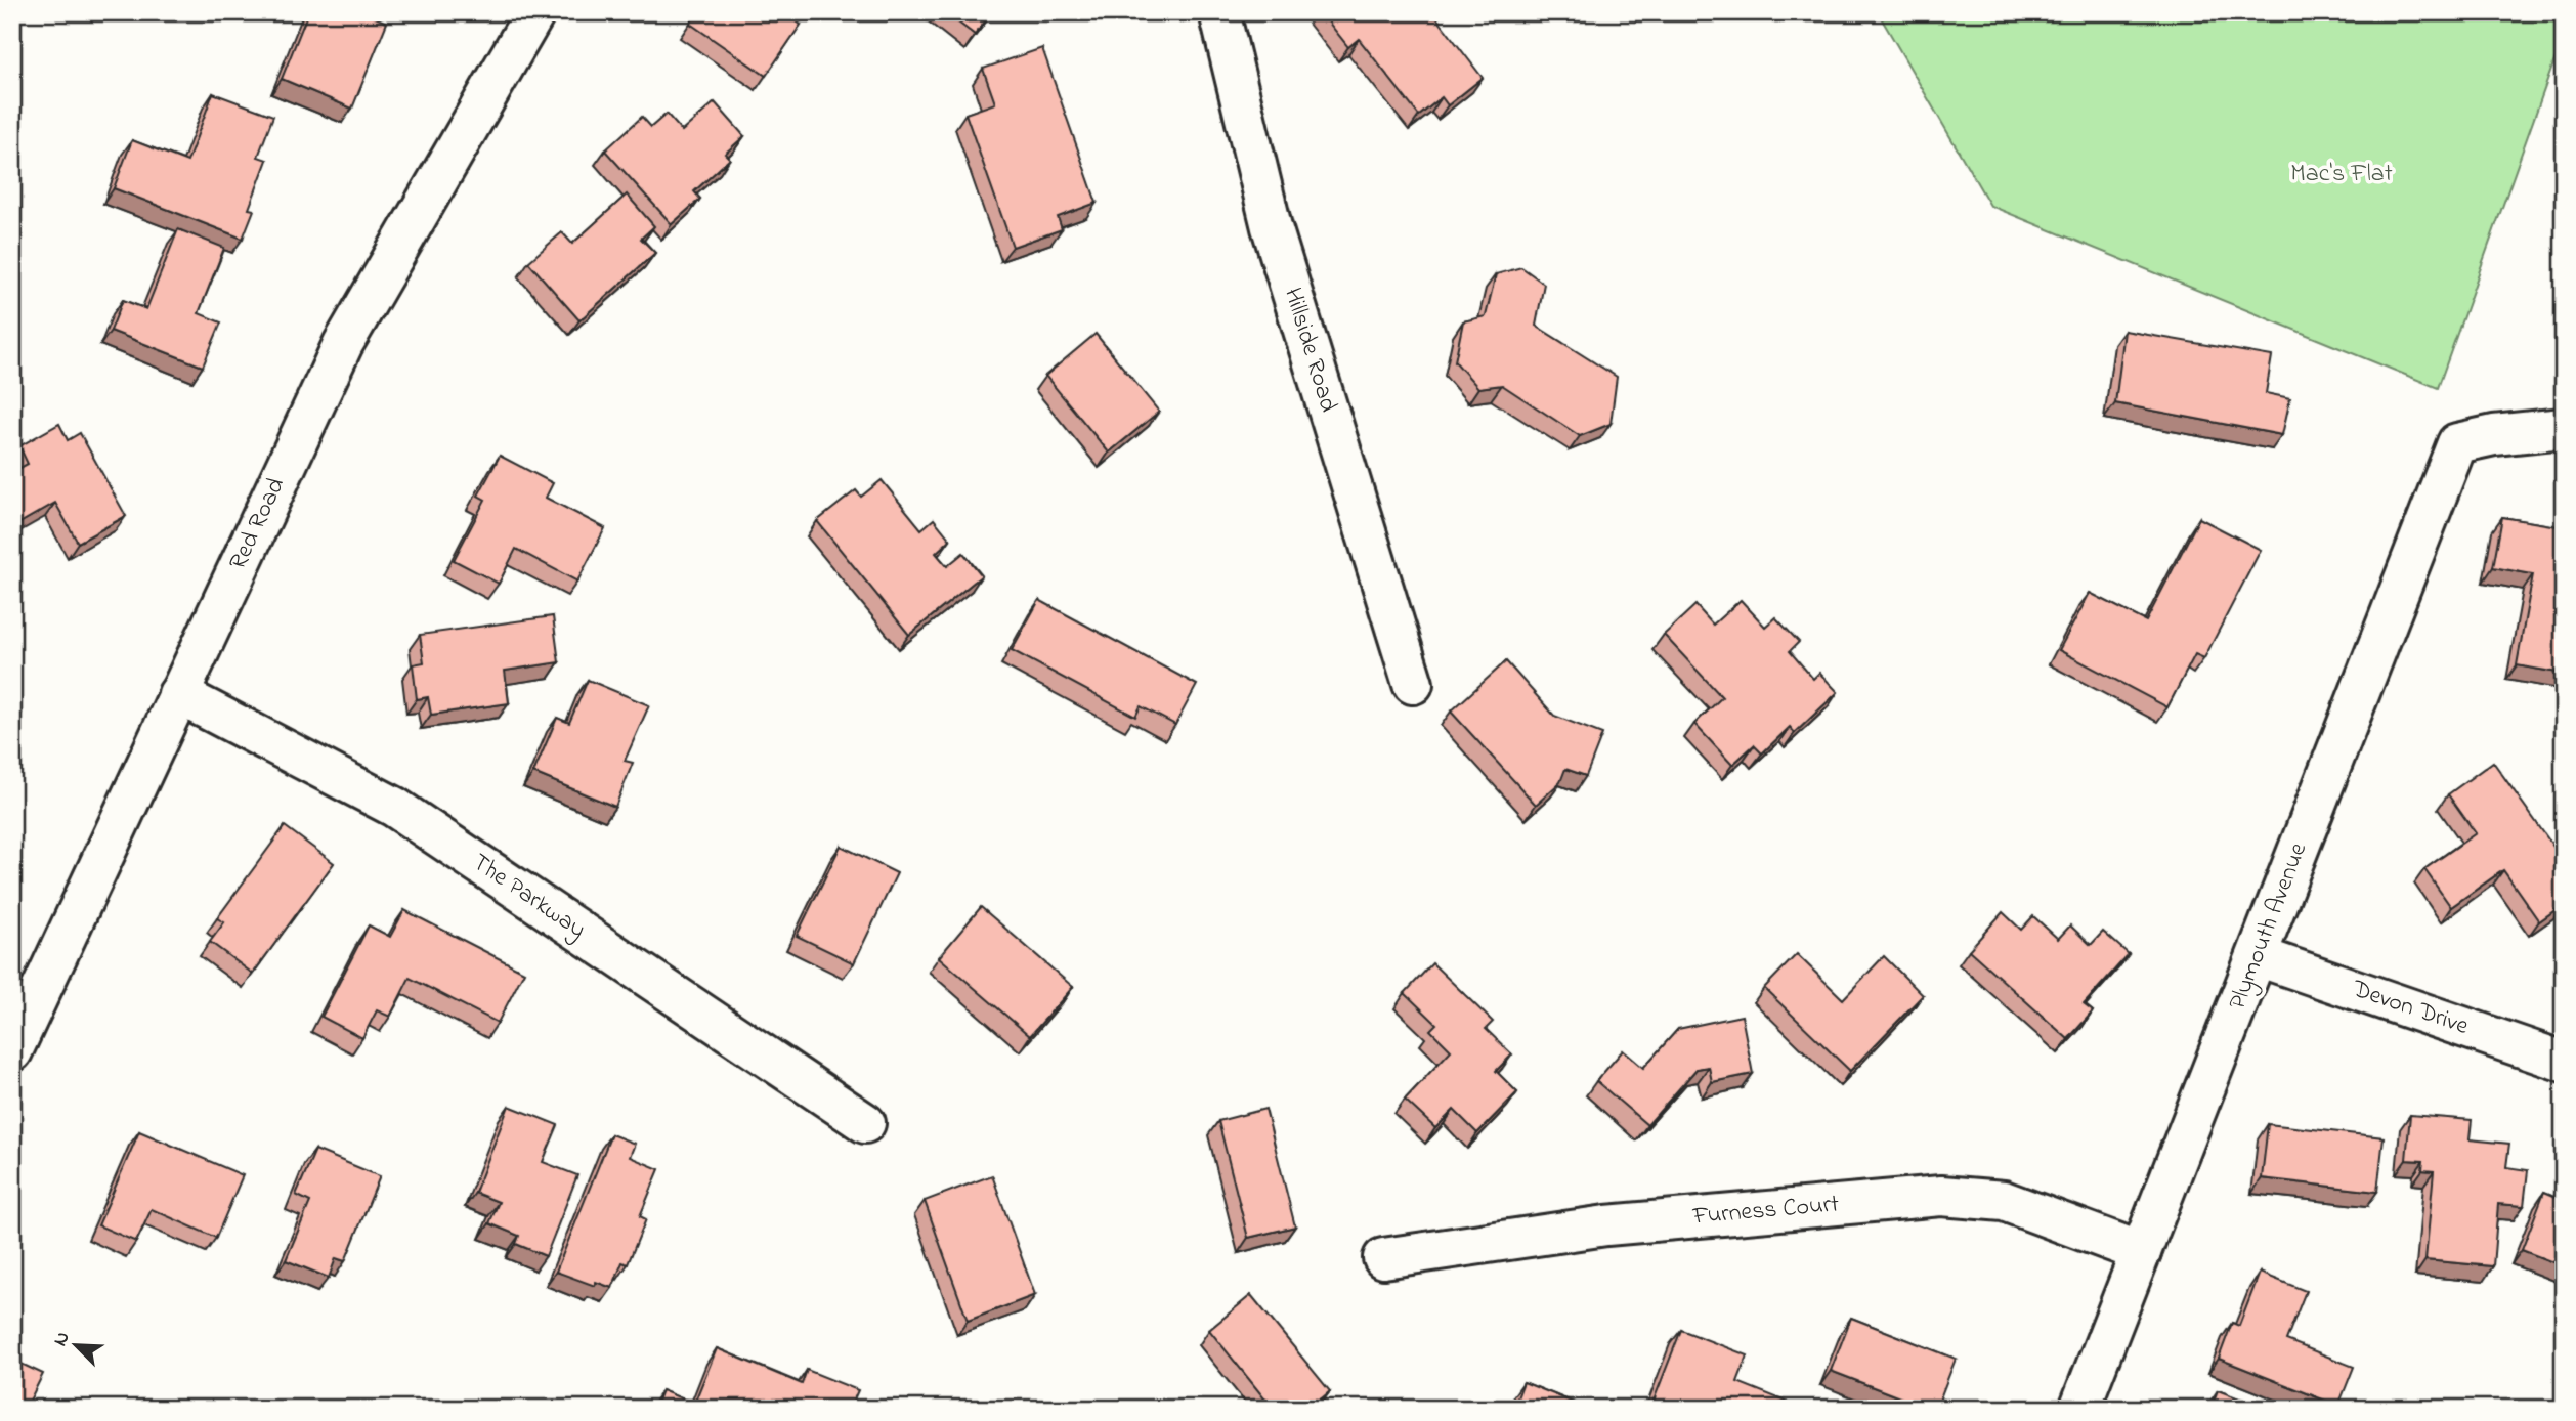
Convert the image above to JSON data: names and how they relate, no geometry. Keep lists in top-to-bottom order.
{
  "streets": {
    "street": [
      "Hillside Road",
      "Red Road",
      "The Parkway",
      "Plymouth Avenue",
      "Devon Drive",
      "Furness Court"
    ]
  },
  "crossings": [
    ["Red Road", "The Parkway"],
    ["Plymouth Avenue", "Devon Drive"],
    ["Plymouth Avenue", "Furness Court"]
  ],
  "parks": ["Mac's Flat"],
  "north": "top left"
}
